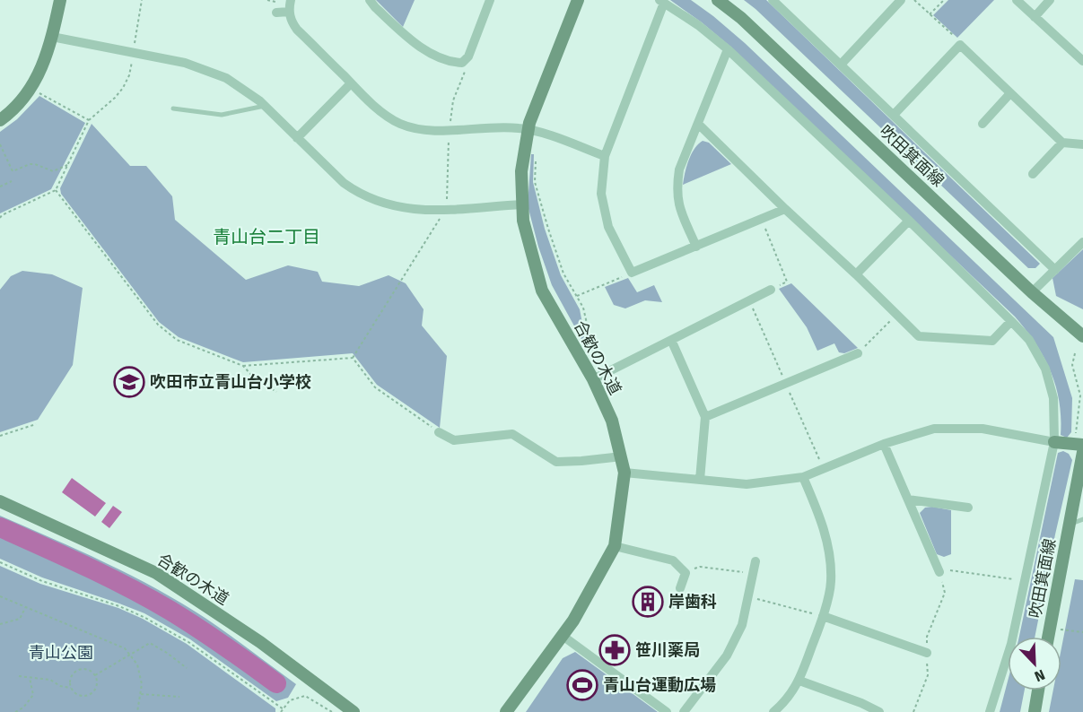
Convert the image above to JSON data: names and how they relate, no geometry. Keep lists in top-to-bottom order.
{
  "streets": {
    "street": ["吹田箕面線", "合歓の木道"]
  },
  "districts": ["青山台二丁目"],
  "parks": ["青山公園"],
  "places": {
    "school or university": ["吹田市立青山台小学校"],
    "building": ["岸歯科"],
    "pharmacy": ["笹川薬局"],
    "sports": ["青山台運動広場"]
  },
  "north": "bottom right"
}
